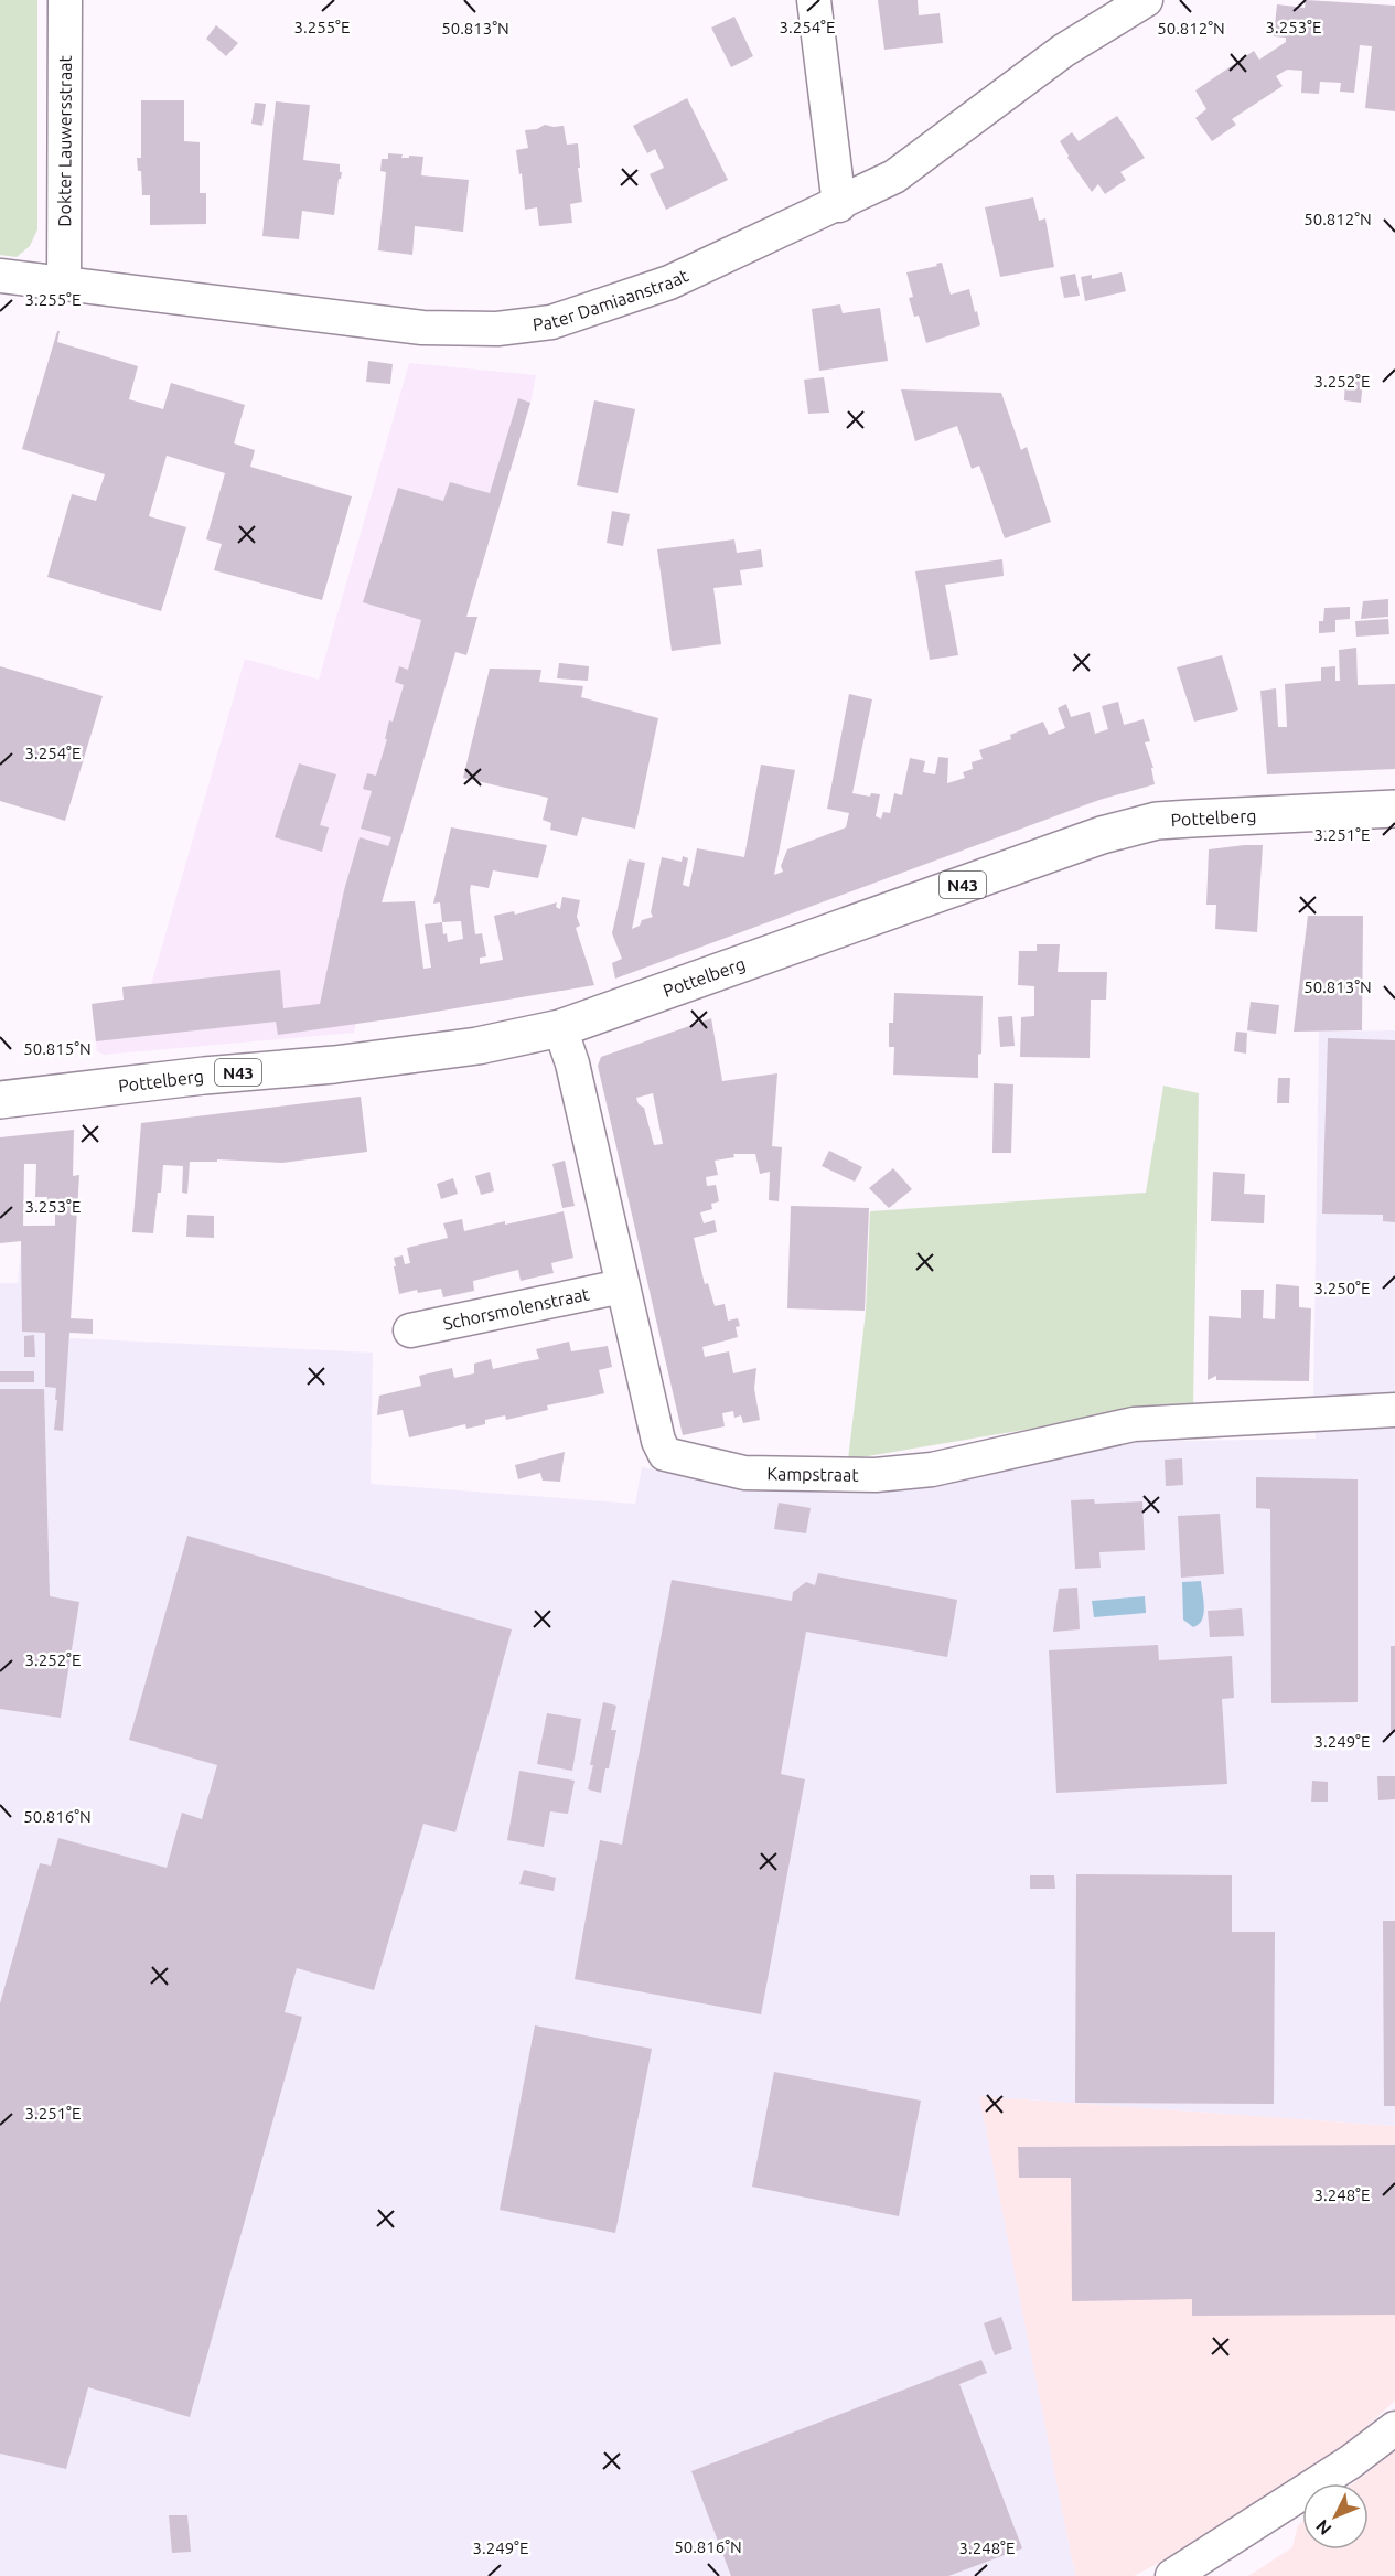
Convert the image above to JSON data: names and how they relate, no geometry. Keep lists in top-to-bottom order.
{
  "streets": {
    "main road": ["Pottelberg", "N43"],
    "street": [
      "Dokter Lauwersstraat",
      "Pater Damiaanstraat",
      "Schorsmolenstraat",
      "Kampstraat"
    ]
  },
  "crossings": [
    ["Dokter Lauwersstraat", "Pater Damiaanstraat"],
    ["Pottelberg", "Kampstraat"],
    ["Schorsmolenstraat", "Kampstraat"]
  ],
  "north": "bottom left",
  "coordinates": [
    "3.255°E",
    "3.254°E",
    "3.253°E",
    "50.813°N",
    "50.812°N",
    "3.252°E",
    "3.251°E",
    "50.815°N",
    "3.250°E",
    "3.249°E",
    "50.816°N",
    "3.248°E"
  ]
}
